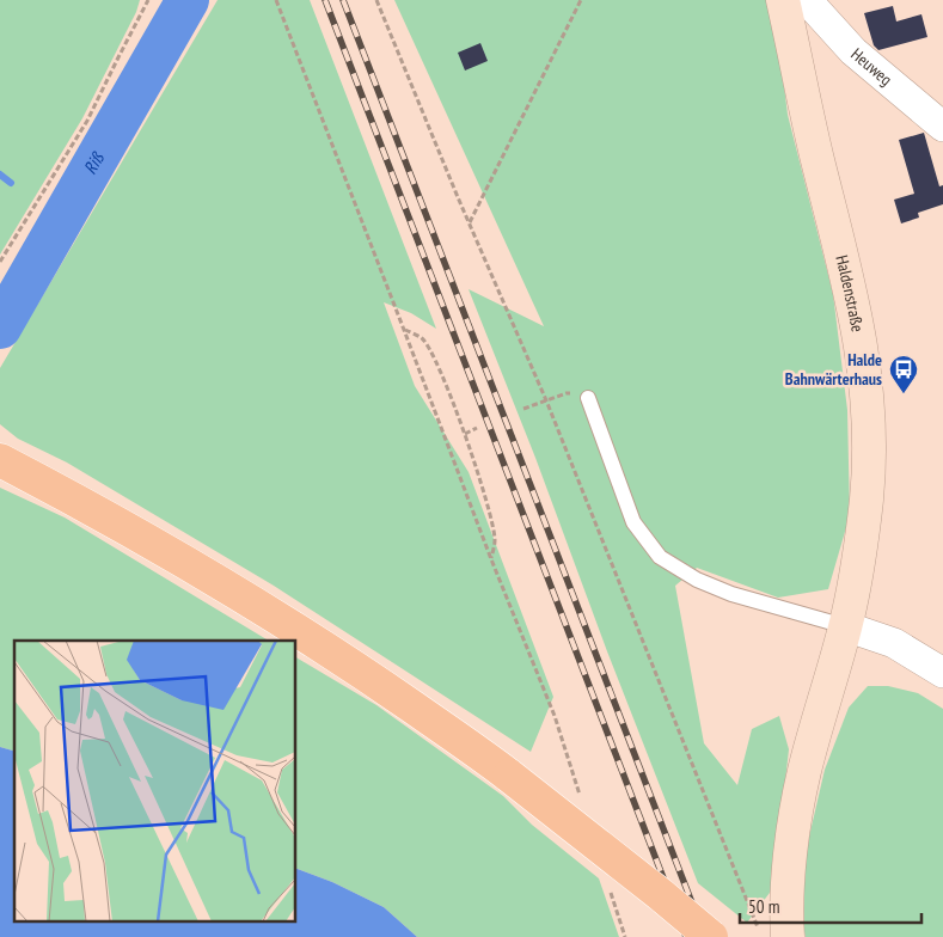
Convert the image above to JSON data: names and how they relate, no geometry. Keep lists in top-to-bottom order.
{
  "streets": {
    "street": ["Heuweg", "Haldenstraße"]
  },
  "water": ["Riß"],
  "places": {
    "bus stop": ["Halde Bahnwärterhaus"]
  },
  "scale_bar": "50 m"
}
